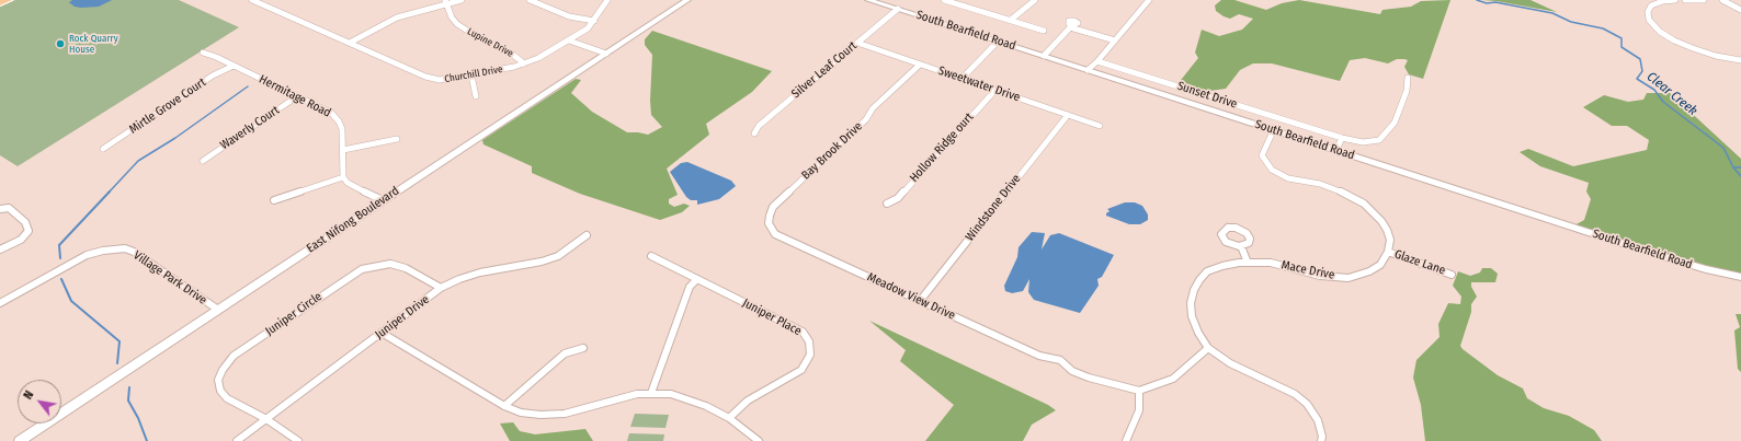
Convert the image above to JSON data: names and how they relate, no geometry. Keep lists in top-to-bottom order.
{
  "streets": {
    "street": [
      "South Bearfield Road",
      "Lupine Drive",
      "Silver Leaf Court",
      "Churchill Drive",
      "Sweetwater Drive",
      "Sunset Drive",
      "Hermitage Road",
      "Mirtle Grove Court",
      "Waverly Court",
      "Hollow Ridge ourt",
      "Bay Brook Drive",
      "Windstone Drive",
      "East Nifong Boulevard",
      "Glaze Lane",
      "Mace Drive",
      "Village Park Drive",
      "Meadow View Drive",
      "Juniper Circle",
      "Juniper Drive",
      "Juniper Place"
    ]
  },
  "crossings": [
    ["South Bearfield Road", "Silver Leaf Court"],
    ["Lupine Drive", "Churchill Drive"],
    ["Silver Leaf Court", "Sweetwater Drive"],
    ["Sweetwater Drive", "Hollow Ridge ourt"],
    ["Sweetwater Drive", "Bay Brook Drive"],
    ["Sweetwater Drive", "Windstone Drive"],
    ["Hermitage Road", "Mirtle Grove Court"],
    ["Hermitage Road", "Waverly Court"],
    ["Bay Brook Drive", "Meadow View Drive"],
    ["Windstone Drive", "Meadow View Drive"],
    ["East Nifong Boulevard", "Village Park Drive"],
    ["Glaze Lane", "Mace Drive"],
    ["Juniper Circle", "Juniper Drive"]
  ],
  "water": ["Clear Creek"],
  "places": ["Rock Quarry House"],
  "north": "top left"
}
